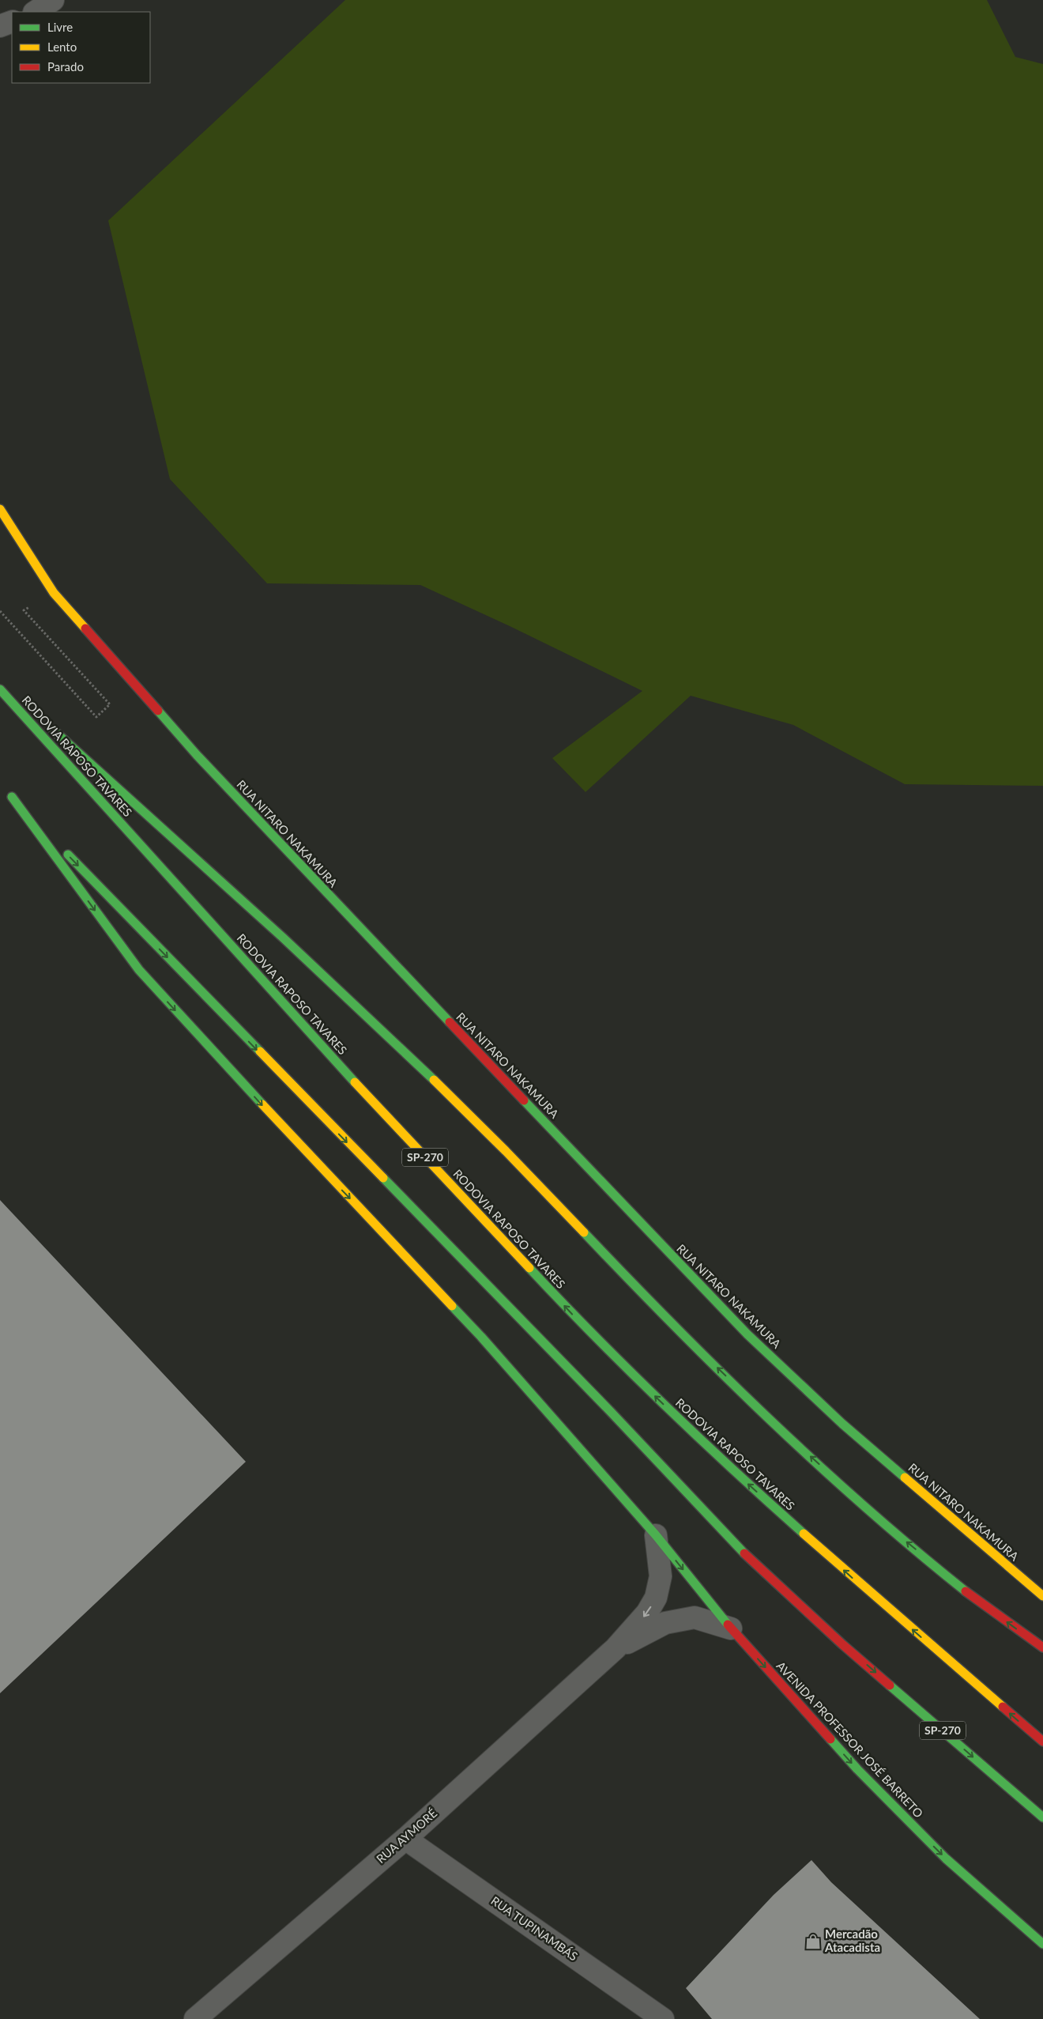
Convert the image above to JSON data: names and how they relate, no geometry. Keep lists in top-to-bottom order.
{
  "streets": {
    "main road": [
      "RODOVIA RAPOSO TAVARES",
      "RUA NITARO NAKAMURA",
      "SP-270",
      "AVENIDA PROFESSOR JOSÉ BARRETO"
    ],
    "street": ["RUA AYMORÉ", "RUA TUPINAMBÁS"]
  },
  "crossings": [
    ["SP-270", "AVENIDA PROFESSOR JOSÉ BARRETO"],
    ["RUA AYMORÉ", "RUA TUPINAMBÁS"]
  ],
  "places": {
    "shop": ["Mercadão Atacadista"]
  },
  "legend": ["Livre", "Lento", "Parado"]
}
